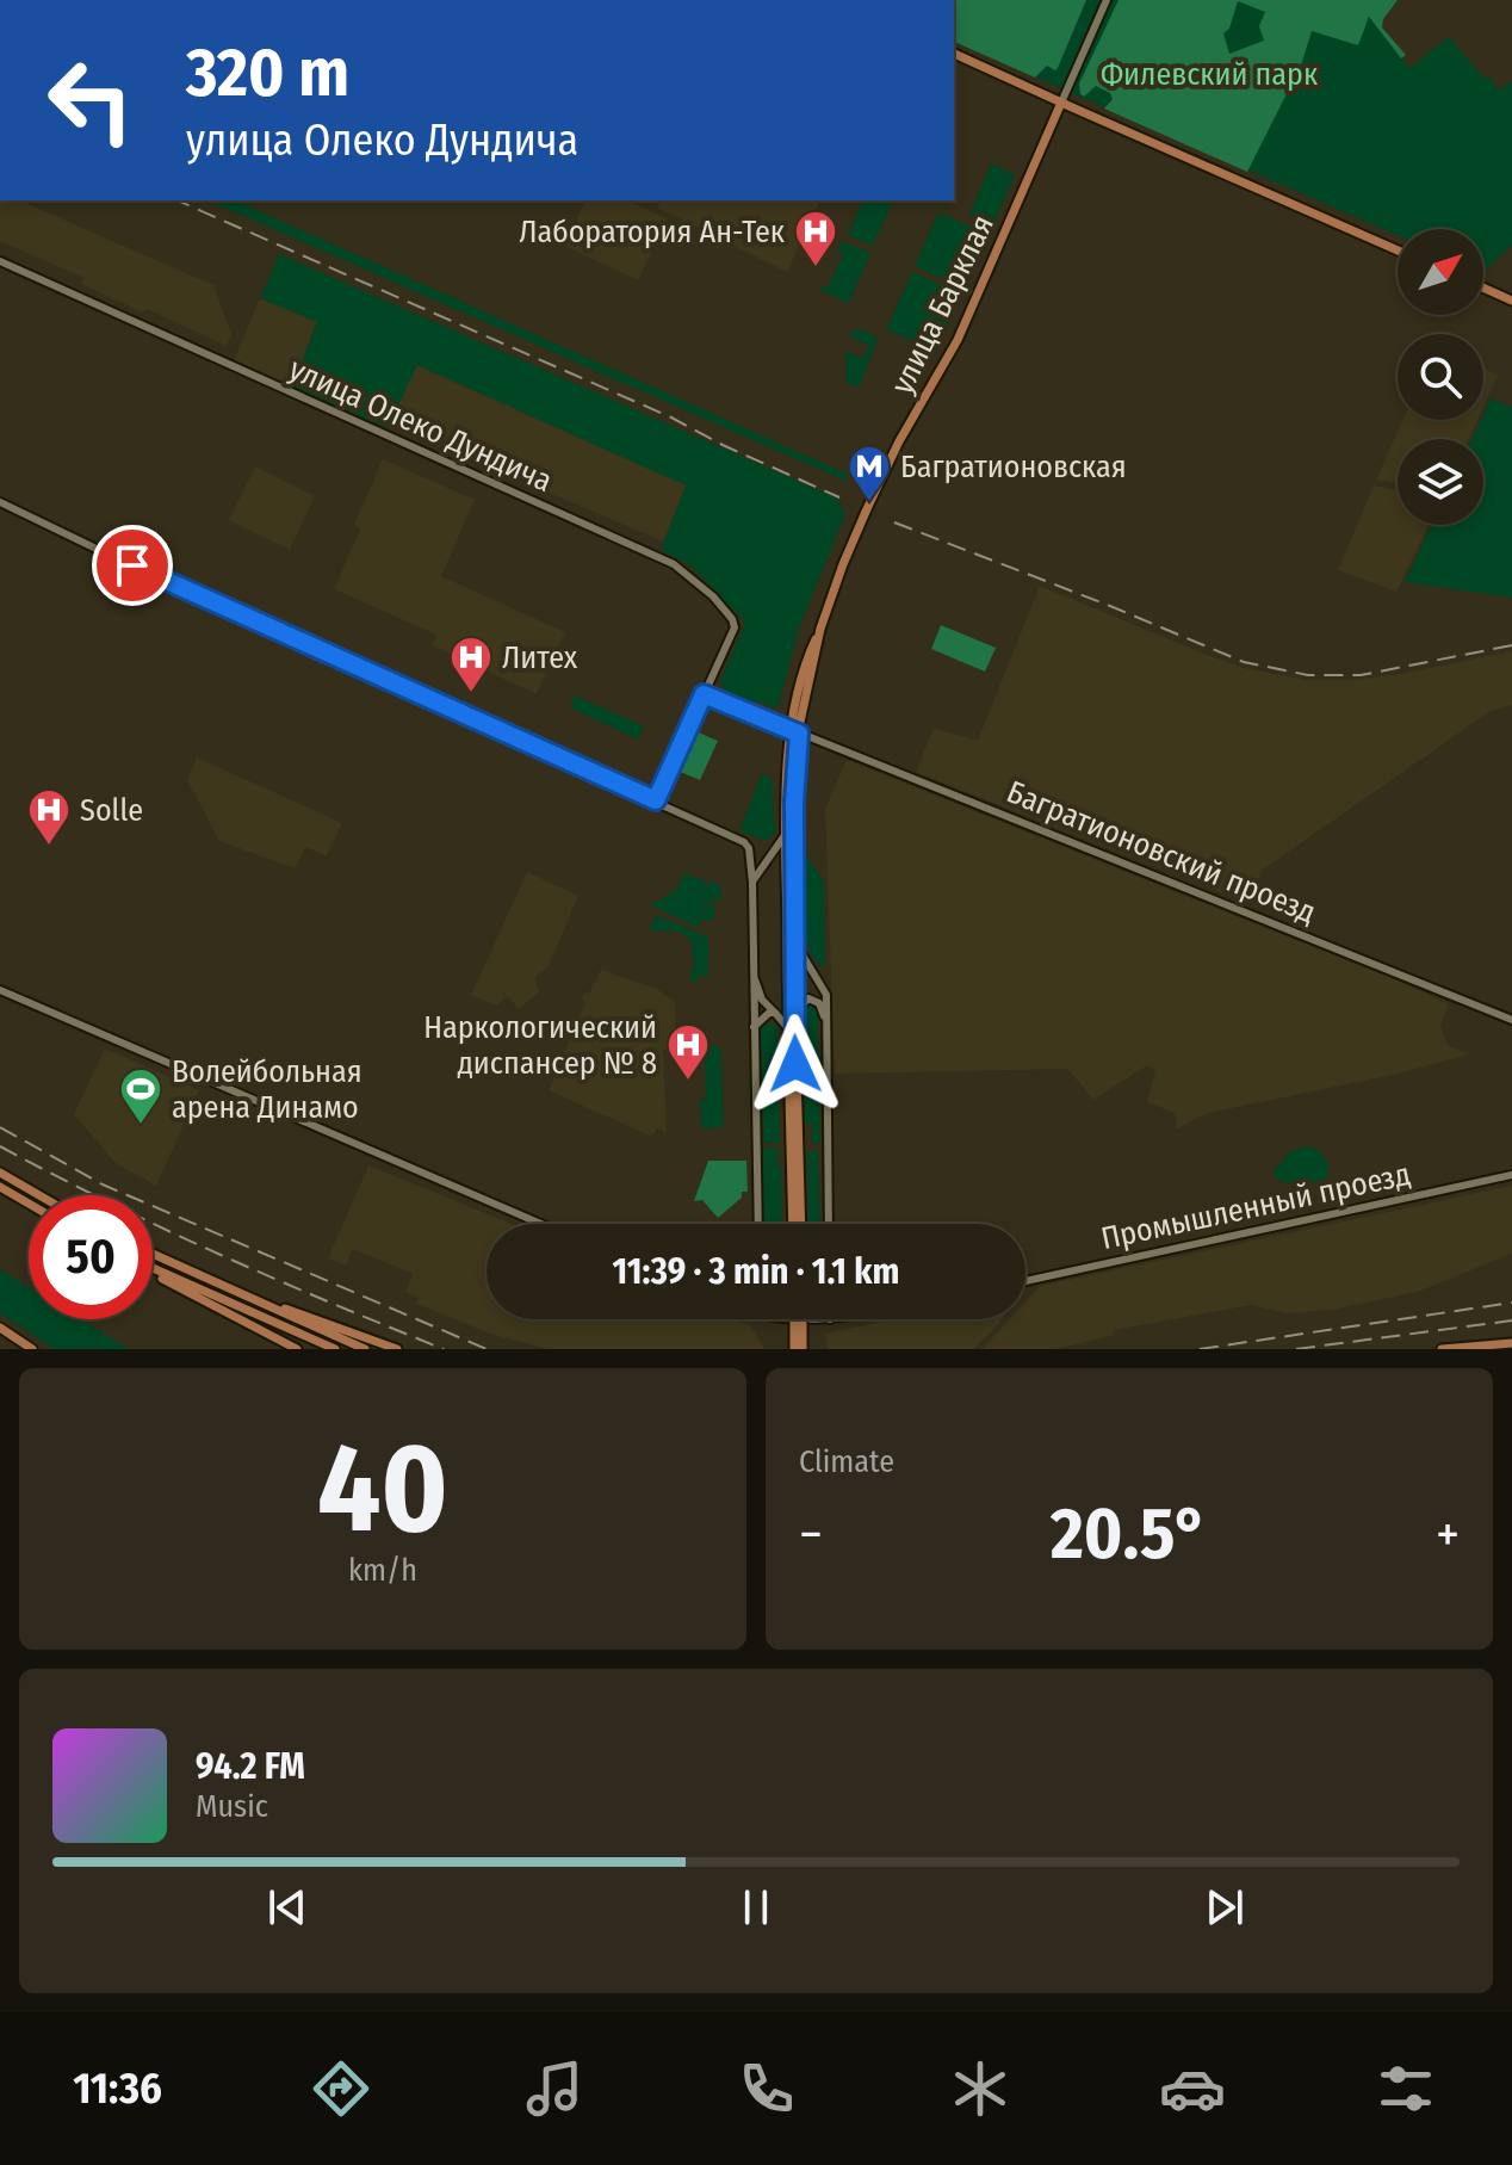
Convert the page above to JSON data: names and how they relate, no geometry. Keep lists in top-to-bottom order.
{
  "streets": {
    "main road": ["улица Барклая"],
    "street": ["улица Олеко Дундича", "Багратионовский проезд", "Промышленный проезд"]
  },
  "crossings": [
    ["улица Барклая", "Багратионовский проезд"]
  ],
  "parks": ["Филевский парк"],
  "places": {
    "hospital": [
      "Лаборатория Ан-Тек",
      "Литех",
      "Solle",
      "Наркологический диспансер № 8"
    ],
    "metro station": ["Багратионовская"],
    "sports": ["Волейбольная арена Динамо"]
  },
  "north": "top right",
  "page": {
    "turn": ["320 m", "улица Олеко Дундича"],
    "limit": "50",
    "trip": "11:39 · 3 min · 1.1 km",
    "tile": [
      ["40", "km/h"],
      "Climate"
    ],
    "heat": ["−", "20.5°", "+"],
    "song": ["94.2 FM", "Music"],
    "tabs": "11:36"
  }
}
